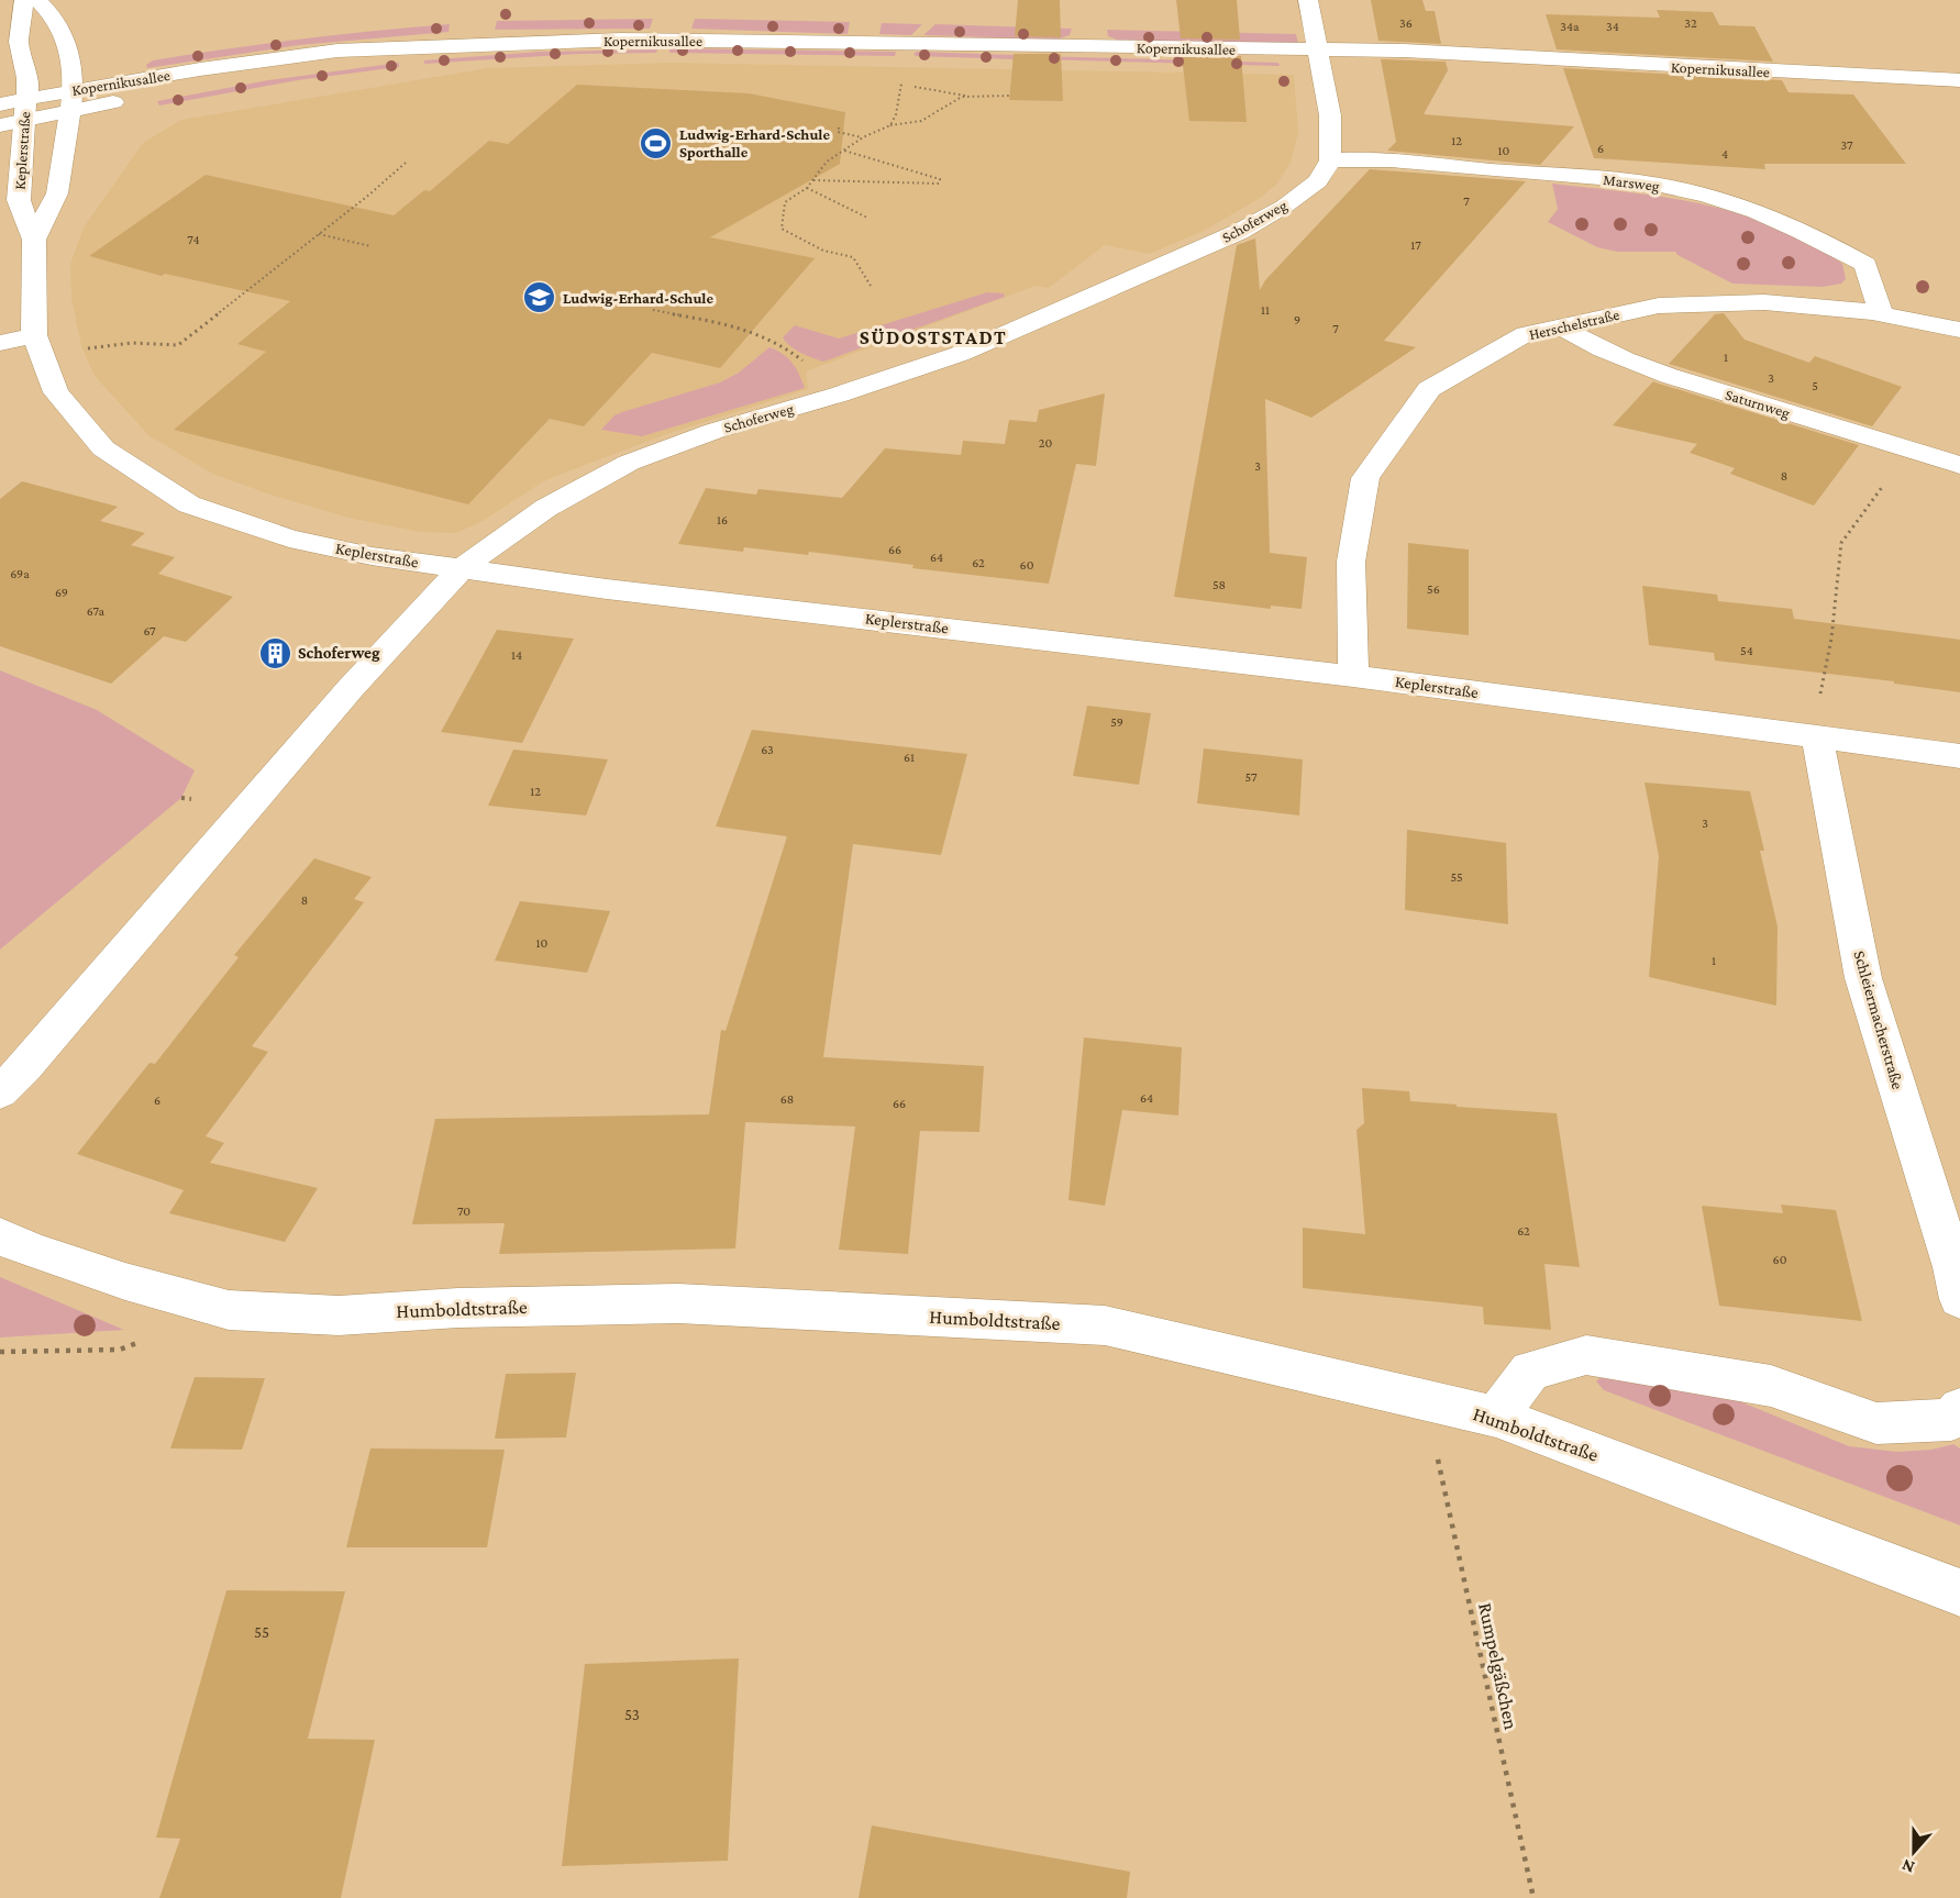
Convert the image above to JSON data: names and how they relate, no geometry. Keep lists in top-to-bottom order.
{
  "streets": {
    "street": [
      "Kopernikusallee",
      "Keplerstraße",
      "Marsweg",
      "Schoferweg",
      "Herschelstraße",
      "Saturnweg",
      "Schleiermacherstraße",
      "Humboldtstraße"
    ],
    "path": ["Rumpelgäßchen"]
  },
  "crossings": [
    ["Kopernikusallee", "Keplerstraße"],
    ["Keplerstraße", "Schoferweg"],
    ["Keplerstraße", "Herschelstraße"],
    ["Keplerstraße", "Schleiermacherstraße"],
    ["Marsweg", "Schoferweg"],
    ["Marsweg", "Herschelstraße"],
    ["Herschelstraße", "Saturnweg"]
  ],
  "districts": ["SÜDOSTSTADT"],
  "places": {
    "sports": ["Ludwig-Erhard-Schule Sporthalle"],
    "school or university": ["Ludwig-Erhard-Schule"],
    "building": ["Schoferweg"]
  },
  "house_numbers": [
    "36",
    "32",
    "34a",
    "34",
    "12",
    "37",
    "6",
    "10",
    "4",
    "7",
    "74",
    "17",
    "11",
    "9",
    "7",
    "1",
    "3",
    "5",
    "20",
    "3",
    "8",
    "16",
    "66",
    "64",
    "62",
    "60",
    "69a",
    "58",
    "56",
    "69",
    "67a",
    "67",
    "54",
    "14",
    "59",
    "63",
    "61",
    "57",
    "12",
    "3",
    "55",
    "8",
    "10",
    "1",
    "64",
    "68",
    "6",
    "66",
    "70",
    "62",
    "60",
    "55",
    "53"
  ],
  "north": "bottom"
}
